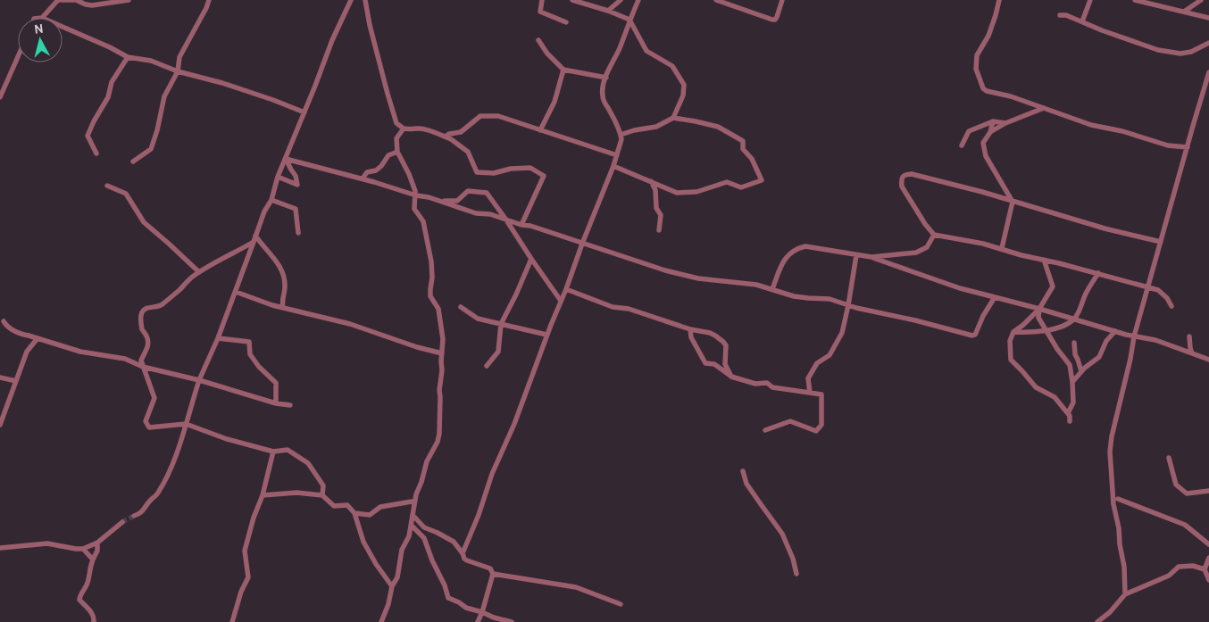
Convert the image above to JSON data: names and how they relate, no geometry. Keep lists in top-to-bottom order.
{
  "north": "top"
}
